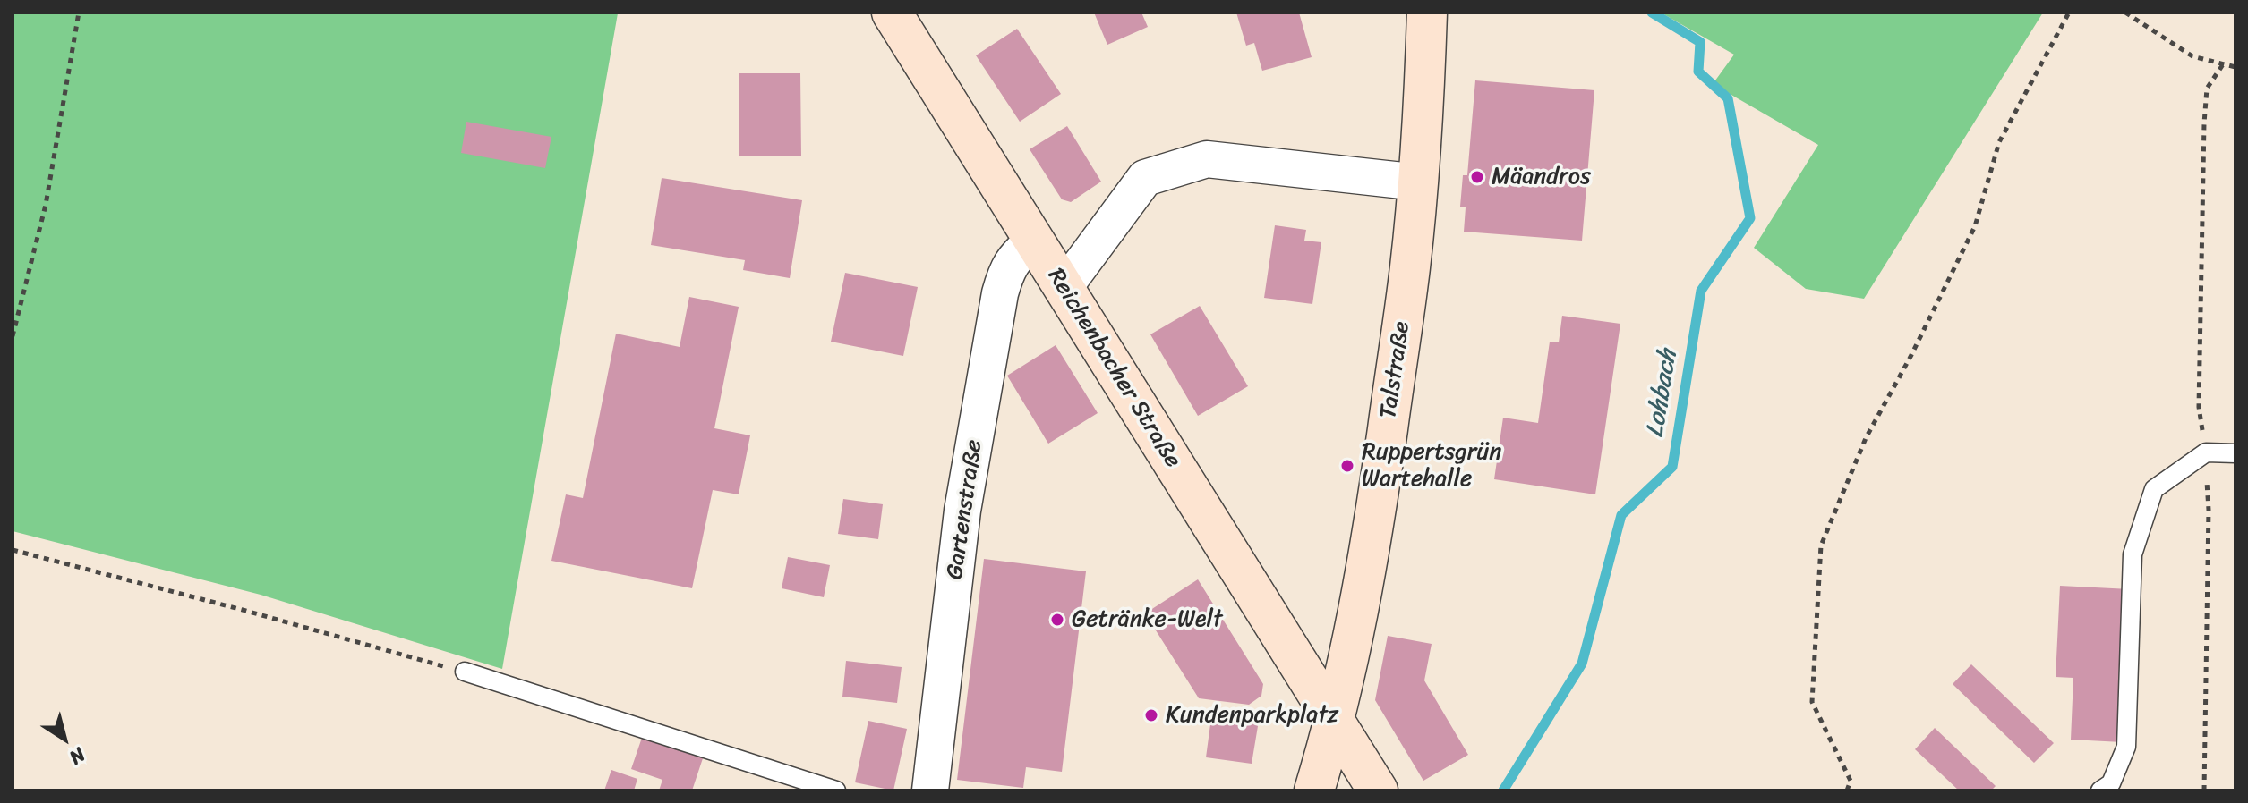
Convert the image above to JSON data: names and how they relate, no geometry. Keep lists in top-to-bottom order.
{
  "streets": {
    "street": ["Reichenbacher Straße", "Talstraße", "Gartenstraße"]
  },
  "crossings": [
    ["Reichenbacher Straße", "Talstraße"],
    ["Reichenbacher Straße", "Gartenstraße"]
  ],
  "water": ["Lohbach"],
  "places": [
    "Mäandros",
    "Ruppertsgrün Wartehalle",
    "Getränke-Welt",
    "Kundenparkplatz"
  ],
  "north": "bottom right"
}
